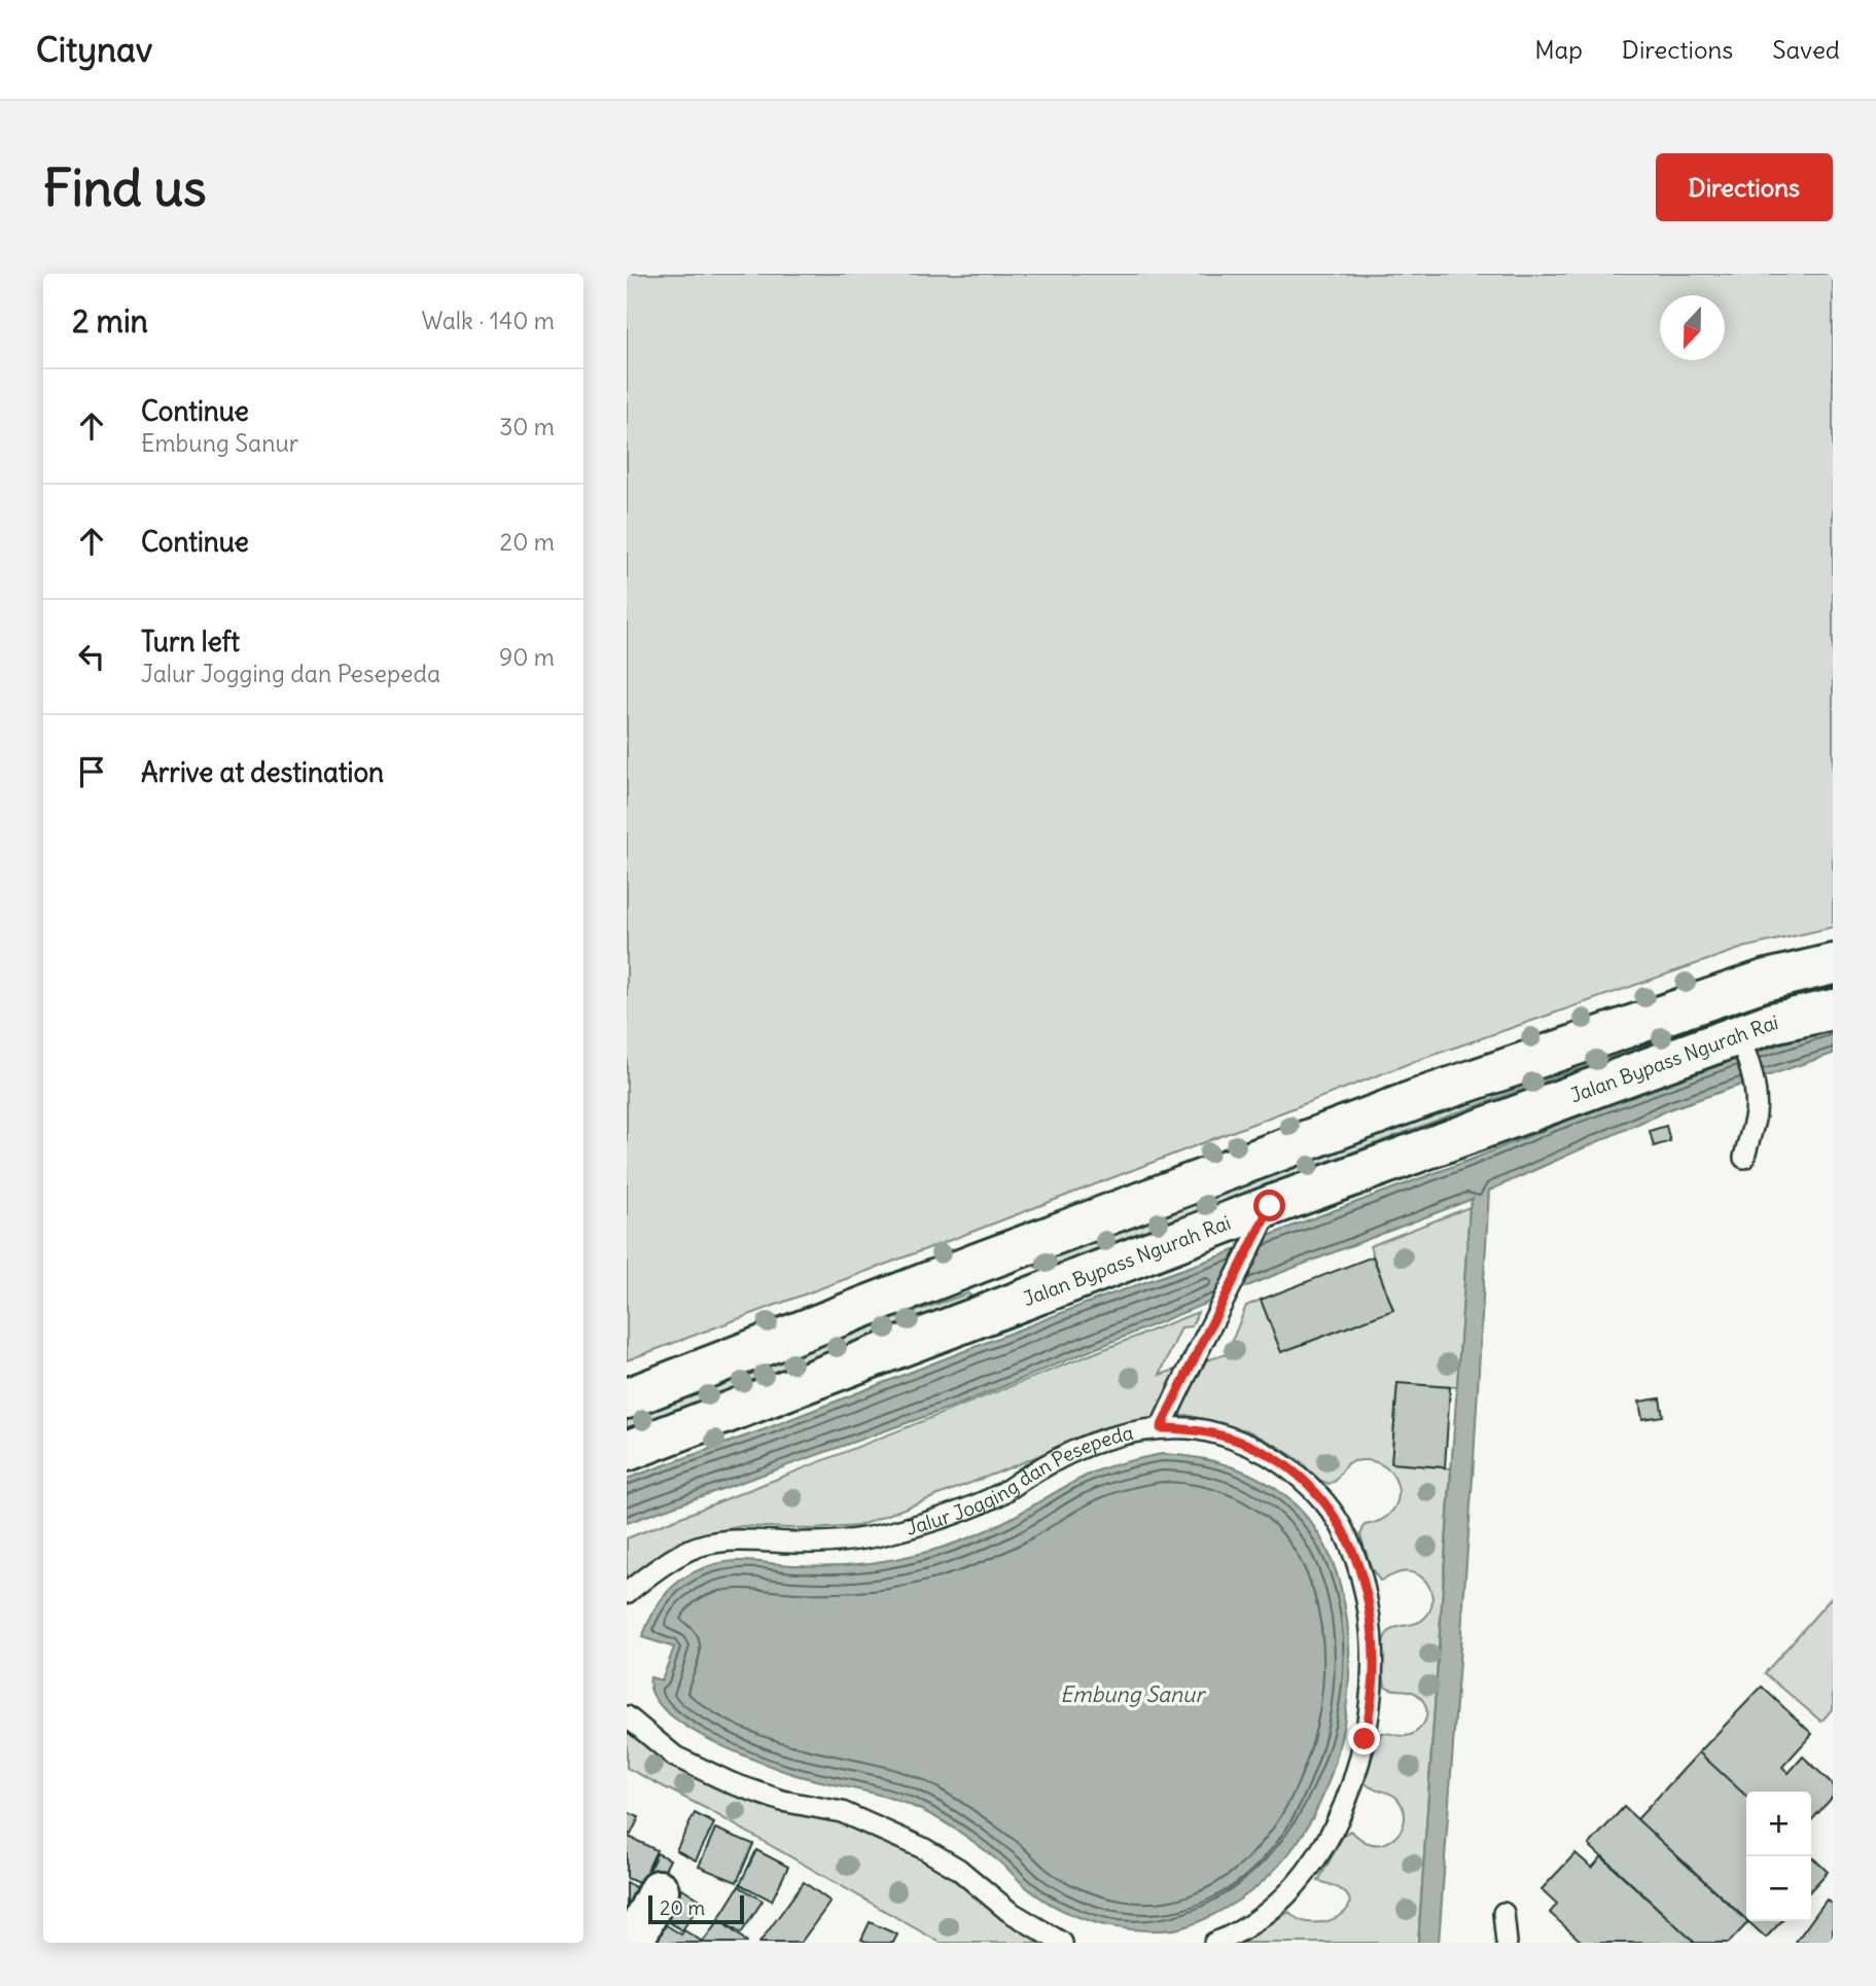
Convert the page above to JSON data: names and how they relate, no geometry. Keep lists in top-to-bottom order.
{
  "streets": {
    "main road": ["Jalan Bypass Ngurah Rai"],
    "lane": ["Jalur Jogging dan Pesepeda"]
  },
  "water": ["Embung Sanur"],
  "scale_bar": "20 m",
  "north": "bottom",
  "page": {
    "header": "Citynav",
    "nav": ["Map", "Directions", "Saved"],
    "buttons": "Directions",
    "title": "Find us",
    "heading": ["2 min", "Walk · 140 m"],
    "list": [
      ["Continue", "Embung Sanur", "30 m"],
      ["Continue", "20 m"],
      ["Turn left", "Jalur Jogging dan Pesepeda", "90 m"],
      "Arrive at destination"
    ],
    "map_buttons": ["+", "−"],
    "scale": "20 m"
  }
}
